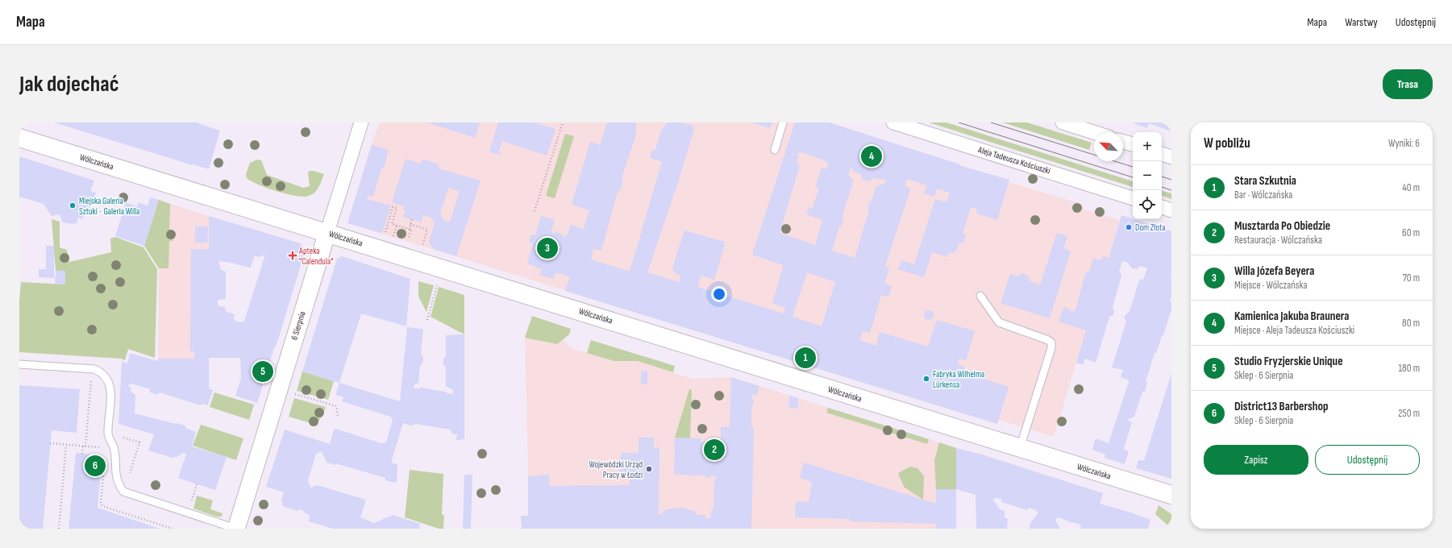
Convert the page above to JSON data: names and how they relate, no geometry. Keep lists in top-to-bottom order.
{
  "streets": {
    "main road": ["Wólczańska"],
    "street": ["Aleja Tadeusza Kościuszki", "6 Sierpnia"]
  },
  "crossings": [
    ["Wólczańska", "6 Sierpnia"]
  ],
  "places": {
    "other": [
      "Miejska Galeria Sztuki - Galeria Willa",
      "Dom Złota",
      "Fabryka Wilhelma Lürkensa",
      "Wojewódzki Urząd Pracy w Łodzi"
    ],
    "health": ["Apteka \"Calendula\""]
  },
  "north": "top left",
  "page": {
    "header": "Mapa",
    "nav": ["Mapa", "Warstwy", "Udostępnij"],
    "buttons": [
      "Trasa",
      ["Zapisz", "Udostępnij"]
    ],
    "title": "Jak dojechać",
    "heading": ["W pobliżu", "Wyniki: 6"],
    "map_buttons": ["+", "−"],
    "pins": [
      "4",
      "3",
      "1",
      "5",
      "2",
      "6"
    ],
    "list": [
      {
        "mark": "1",
        "name": "Stara Szkutnia",
        "note": "Bar · Wólczańska",
        "value": "40 m"
      },
      {
        "mark": "2",
        "name": "Musztarda Po Obiedzie",
        "note": "Restauracja · Wólczańska",
        "value": "60 m"
      },
      {
        "mark": "3",
        "name": "Willa Józefa Beyera",
        "note": "Miejsce · Wólczańska",
        "value": "70 m"
      },
      {
        "mark": "4",
        "name": "Kamienica Jakuba Braunera",
        "note": "Miejsce · Aleja Tadeusza Kościuszki",
        "value": "80 m"
      },
      {
        "mark": "5",
        "name": "Studio Fryzjerskie Unique",
        "note": "Sklep · 6 Sierpnia",
        "value": "180 m"
      },
      {
        "mark": "6",
        "name": "District13 Barbershop",
        "note": "Sklep · 6 Sierpnia",
        "value": "250 m"
      }
    ]
  }
}
